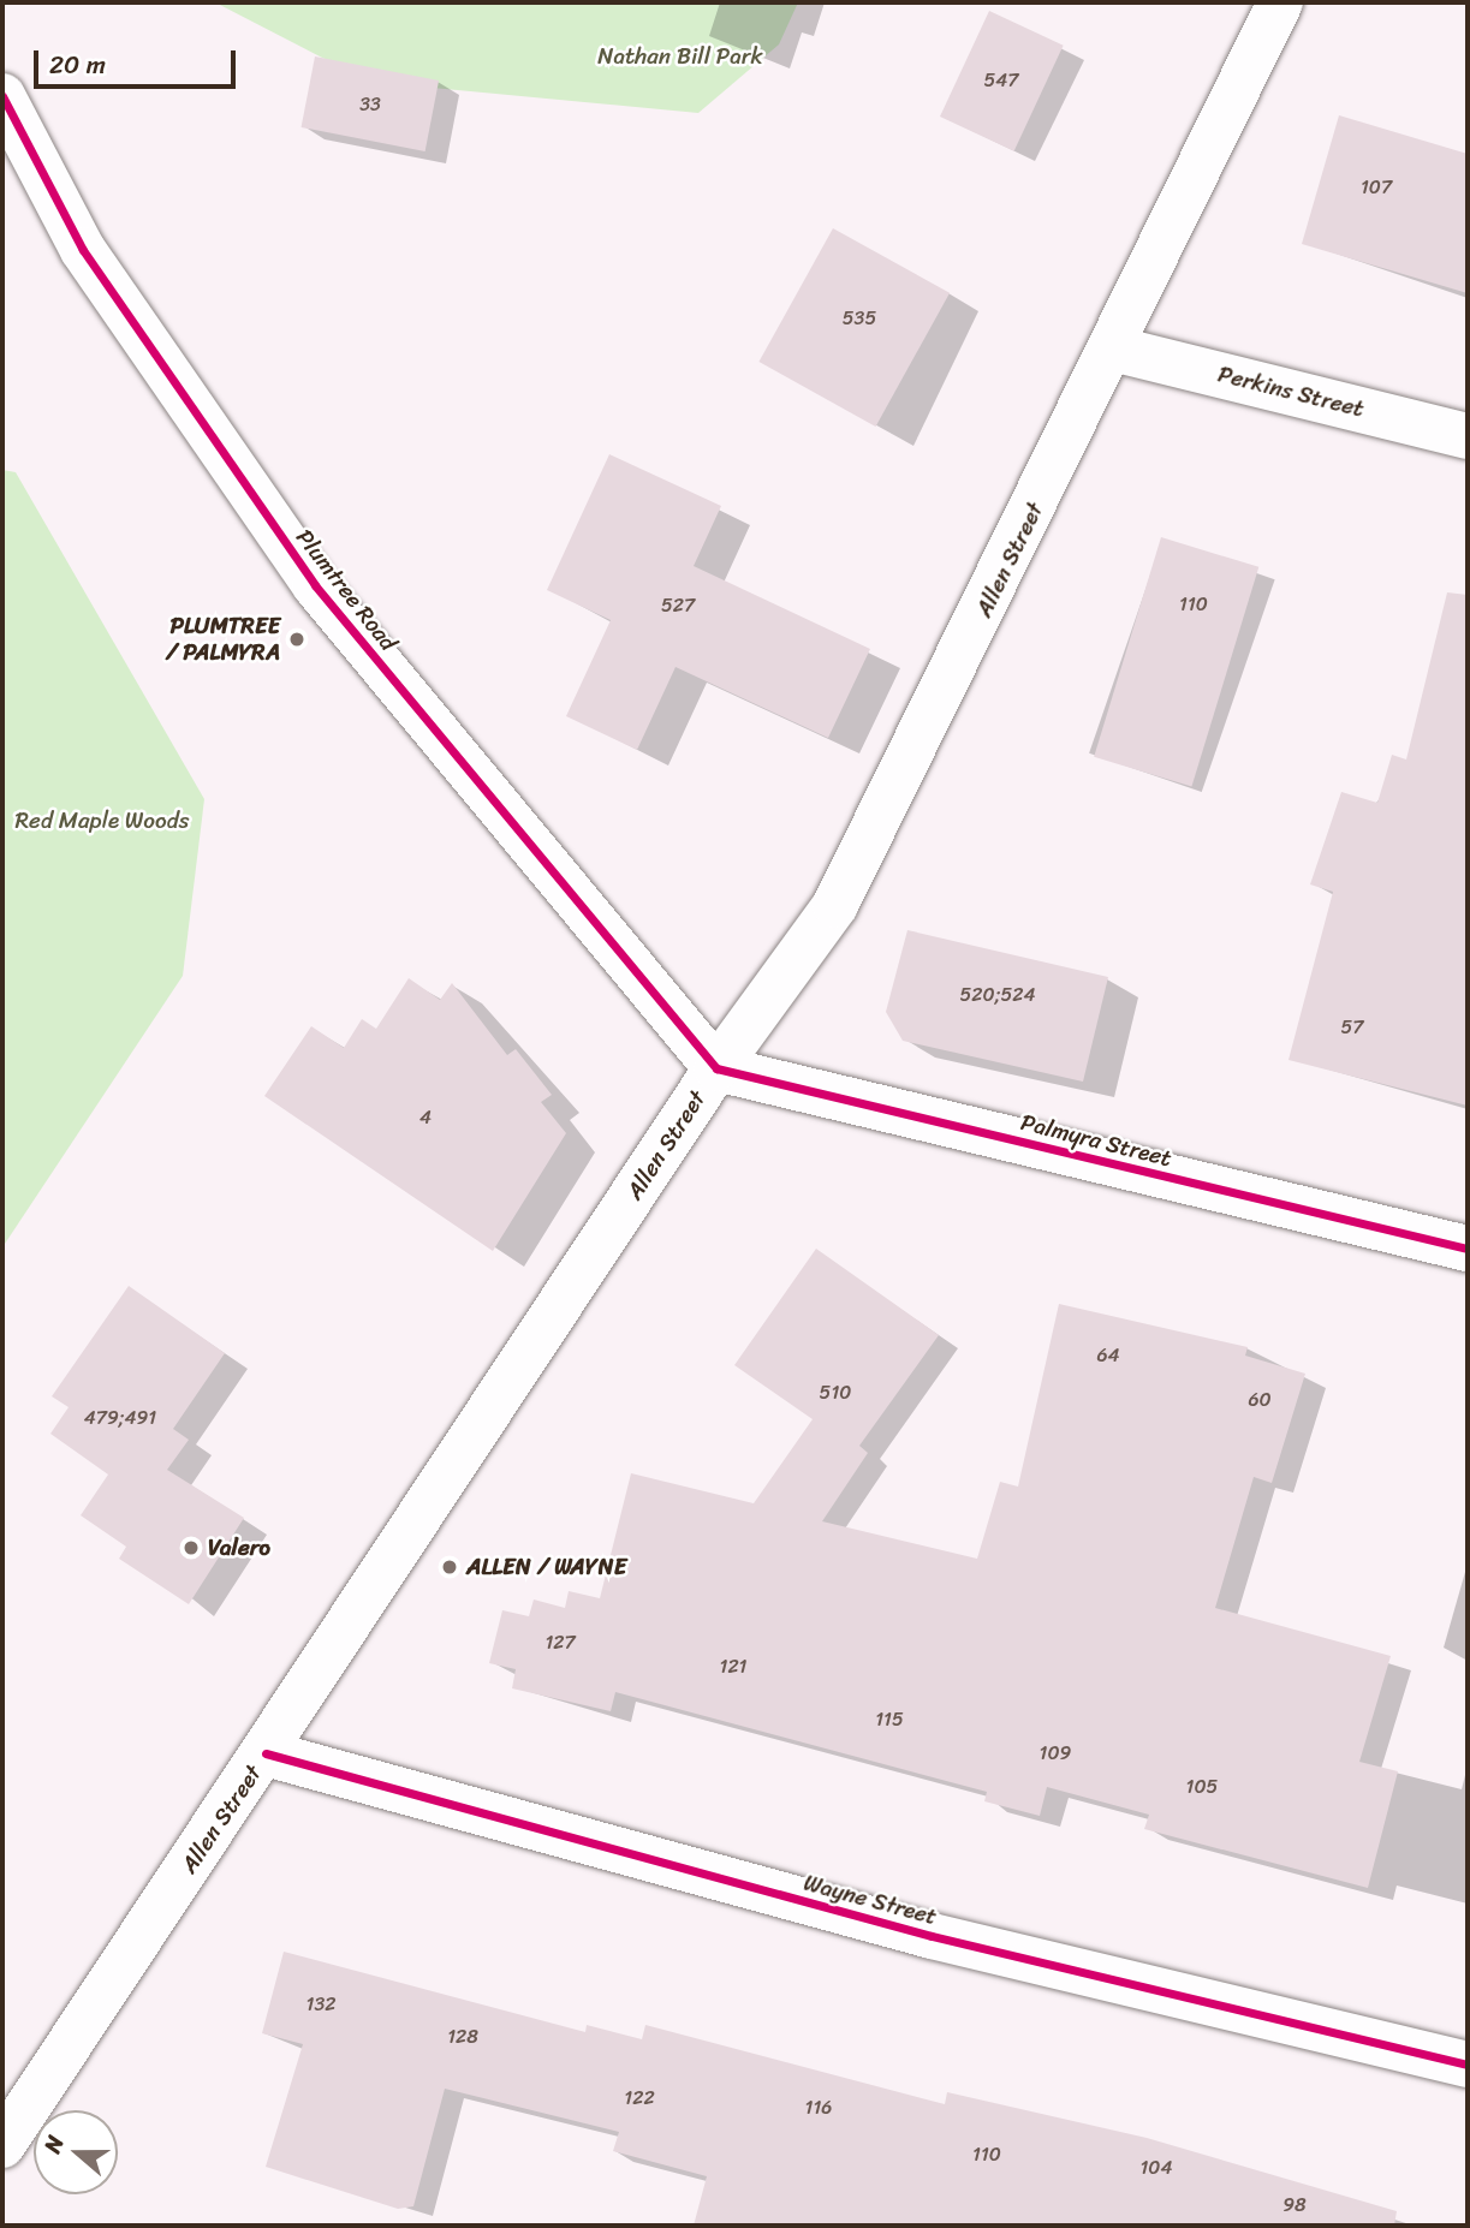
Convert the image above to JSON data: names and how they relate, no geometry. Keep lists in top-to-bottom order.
{
  "streets": {
    "street": [
      "Perkins Street",
      "Allen Street",
      "Plumtree Road",
      "Palmyra Street",
      "Wayne Street"
    ]
  },
  "crossings": [
    ["Perkins Street", "Allen Street"],
    ["Allen Street", "Plumtree Road"],
    ["Allen Street", "Palmyra Street"],
    ["Allen Street", "Wayne Street"],
    ["Plumtree Road", "Palmyra Street"]
  ],
  "parks": ["Nathan Bill Park", "Red Maple Woods"],
  "places": ["PLUMTREE / PALMYRA", "Valero", "ALLEN / WAYNE"],
  "house_numbers": [
    "547",
    "33",
    "107",
    "535",
    "110",
    "527",
    "520;524",
    "57",
    "4",
    "64",
    "510",
    "60",
    "479;491",
    "127",
    "121",
    "115",
    "109",
    "105",
    "132",
    "128",
    "122",
    "116",
    "110",
    "104",
    "98"
  ],
  "scale_bar": "20 m",
  "north": "left"
}
